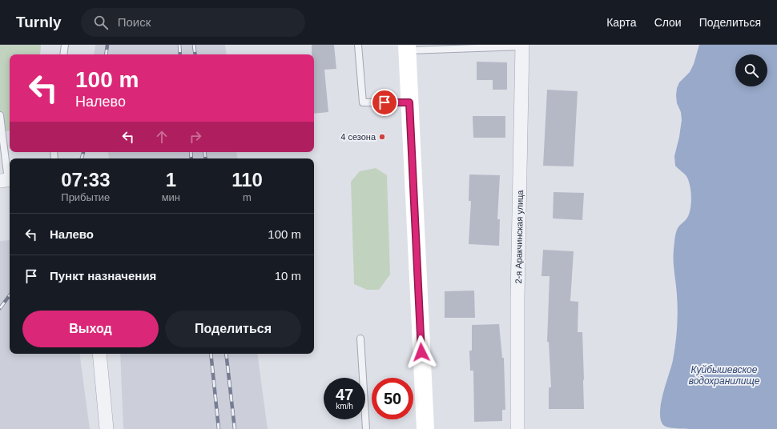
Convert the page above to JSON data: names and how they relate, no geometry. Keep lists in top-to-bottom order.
{
  "streets": {
    "street": ["2-я Аракчинская улица"]
  },
  "water": ["Куйбышевское водохранилище"],
  "places": ["4 сезона"],
  "page": {
    "header": "Turnly",
    "search": "Поиск",
    "nav": ["Карта", "Слои", "Поделиться"],
    "turn": ["100 m", "Налево"],
    "eta": [
      "07:33",
      "Прибытие",
      "1",
      "мин",
      "110",
      "m"
    ],
    "list": [
      {
        "name": "Налево",
        "value": "100 m"
      },
      {
        "name": "Пункт назначения",
        "value": "10 m"
      }
    ],
    "buttons": ["Выход", "Поделиться"],
    "speed": "47 km/h",
    "limit": "50"
  }
}
